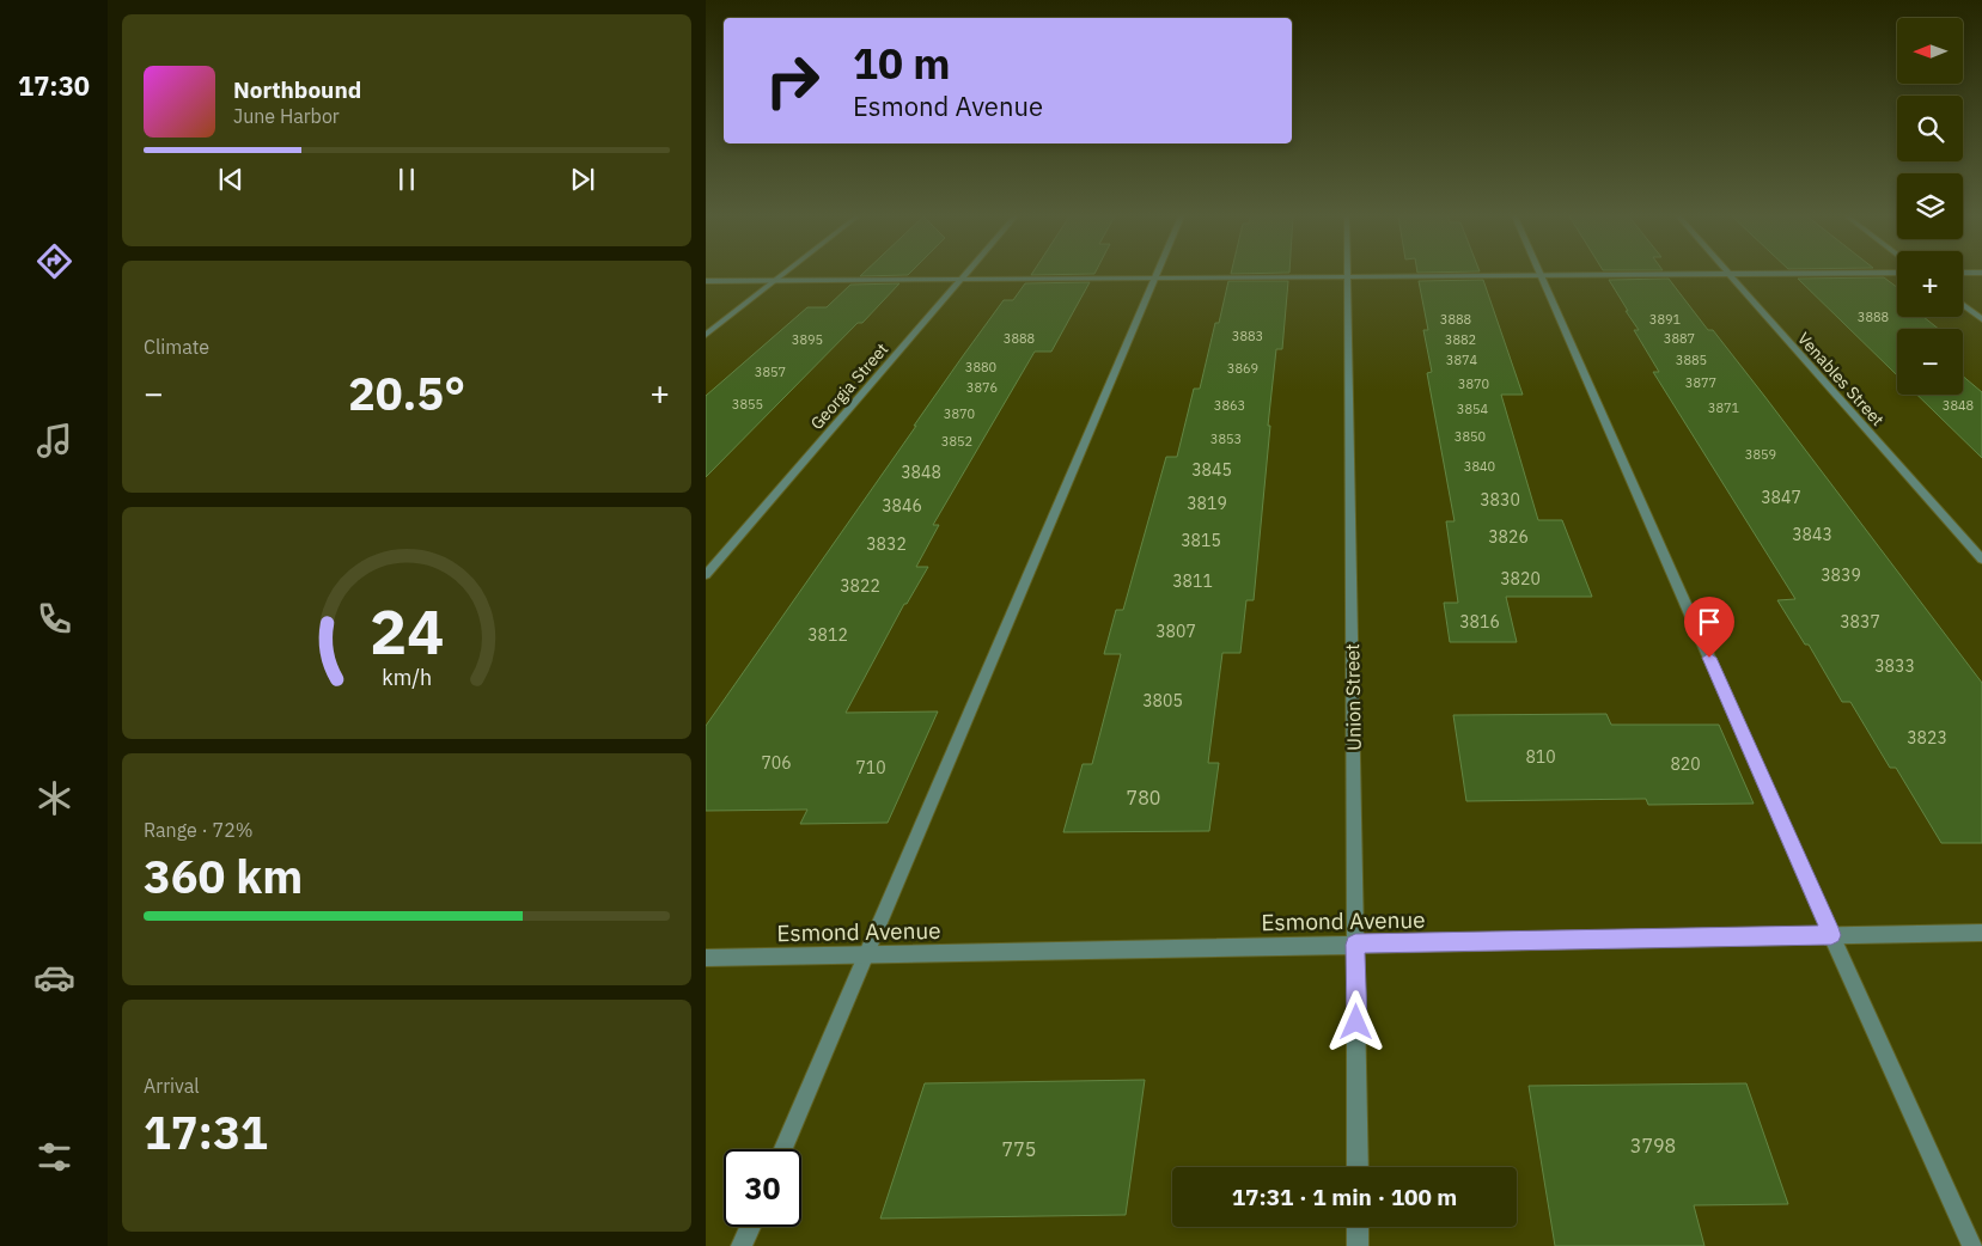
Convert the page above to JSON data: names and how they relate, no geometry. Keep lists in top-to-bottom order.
{
  "streets": {
    "street": [
      "Venables Street",
      "Georgia Street",
      "Union Street",
      "Esmond Avenue"
    ]
  },
  "crossings": [
    ["Union Street", "Esmond Avenue"]
  ],
  "house_numbers": [
    "3888",
    "3888",
    "3891",
    "3883",
    "3888",
    "3887",
    "3895",
    "3882",
    "3874",
    "3885",
    "3880",
    "3869",
    "3857",
    "3877",
    "3870",
    "3876",
    "3855",
    "3863",
    "3848",
    "3871",
    "3854",
    "3870",
    "3850",
    "3853",
    "3852",
    "3859",
    "3840",
    "3845",
    "3848",
    "3847",
    "3830",
    "3819",
    "3846",
    "3843",
    "3826",
    "3815",
    "3832",
    "3839",
    "3820",
    "3811",
    "3822",
    "3816",
    "3837",
    "3807",
    "3812",
    "3833",
    "3805",
    "3823",
    "810",
    "706",
    "820",
    "710",
    "780",
    "3798",
    "775"
  ],
  "north": "left",
  "page": {
    "tabs": "17:30",
    "map_buttons": ["+", "−"],
    "turn": ["10 m", "Esmond Avenue"],
    "song": ["Northbound", "June Harbor"],
    "tile": [
      "Climate",
      ["Range · 72%", "360 km"],
      ["Arrival", "17:31"]
    ],
    "heat": ["−", "20.5°", "+"],
    "limit": "30",
    "trip": "17:31 · 1 min · 100 m",
    "gauge": ["24", "km/h"]
  }
}
